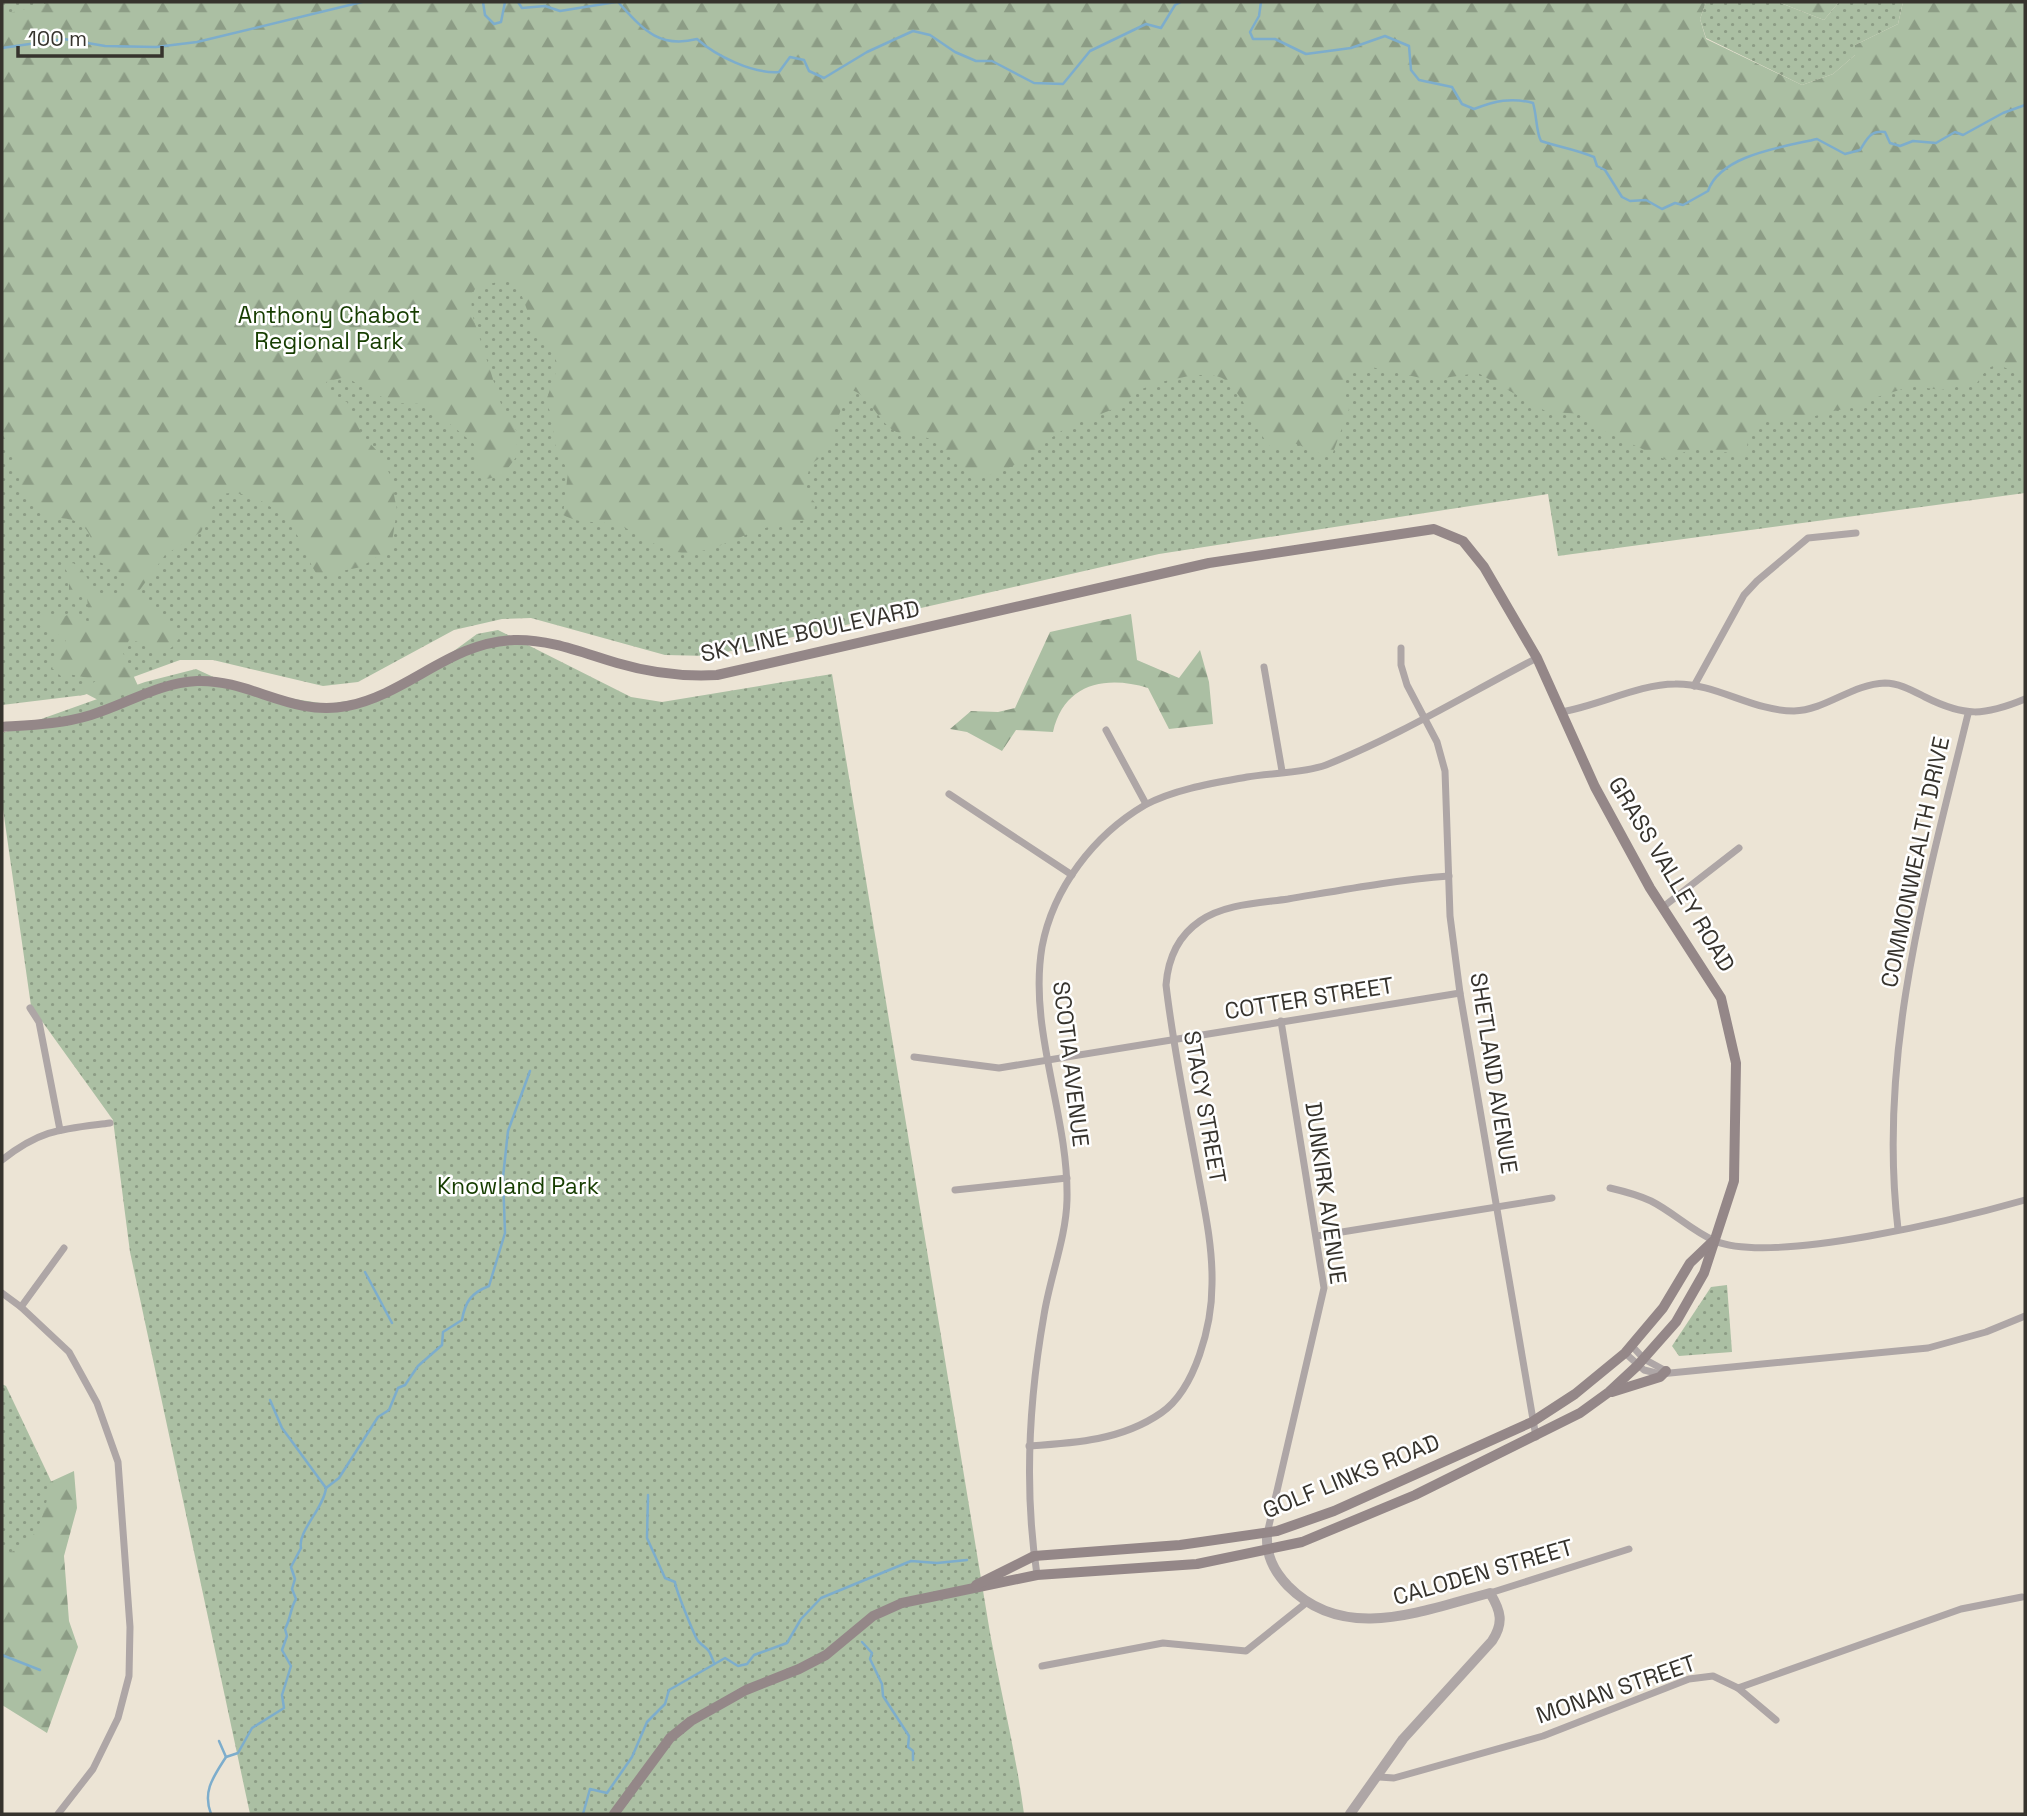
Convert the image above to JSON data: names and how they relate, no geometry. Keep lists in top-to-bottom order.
{
  "streets": {
    "main road": ["SKYLINE BOULEVARD", "GRASS VALLEY ROAD", "GOLF LINKS ROAD"],
    "street": [
      "COMMONWEALTH DRIVE",
      "COTTER STREET",
      "SCOTIA AVENUE",
      "SHETLAND AVENUE",
      "STACY STREET",
      "DUNKIRK AVENUE",
      "CALODEN STREET",
      "MONAN STREET"
    ]
  },
  "crossings": [
    ["SKYLINE BOULEVARD", "GRASS VALLEY ROAD"],
    ["GRASS VALLEY ROAD", "SCOTIA AVENUE"],
    ["GRASS VALLEY ROAD", "GOLF LINKS ROAD"],
    ["COTTER STREET", "SCOTIA AVENUE"],
    ["COTTER STREET", "SHETLAND AVENUE"],
    ["COTTER STREET", "STACY STREET"],
    ["COTTER STREET", "DUNKIRK AVENUE"],
    ["SCOTIA AVENUE", "SHETLAND AVENUE"],
    ["SCOTIA AVENUE", "STACY STREET"],
    ["SCOTIA AVENUE", "GOLF LINKS ROAD"],
    ["SHETLAND AVENUE", "STACY STREET"],
    ["SHETLAND AVENUE", "GOLF LINKS ROAD"],
    ["DUNKIRK AVENUE", "GOLF LINKS ROAD"],
    ["GOLF LINKS ROAD", "CALODEN STREET"]
  ],
  "parks": ["Anthony Chabot Regional Park", "Knowland Park"],
  "scale_bar": "100 m"
}
